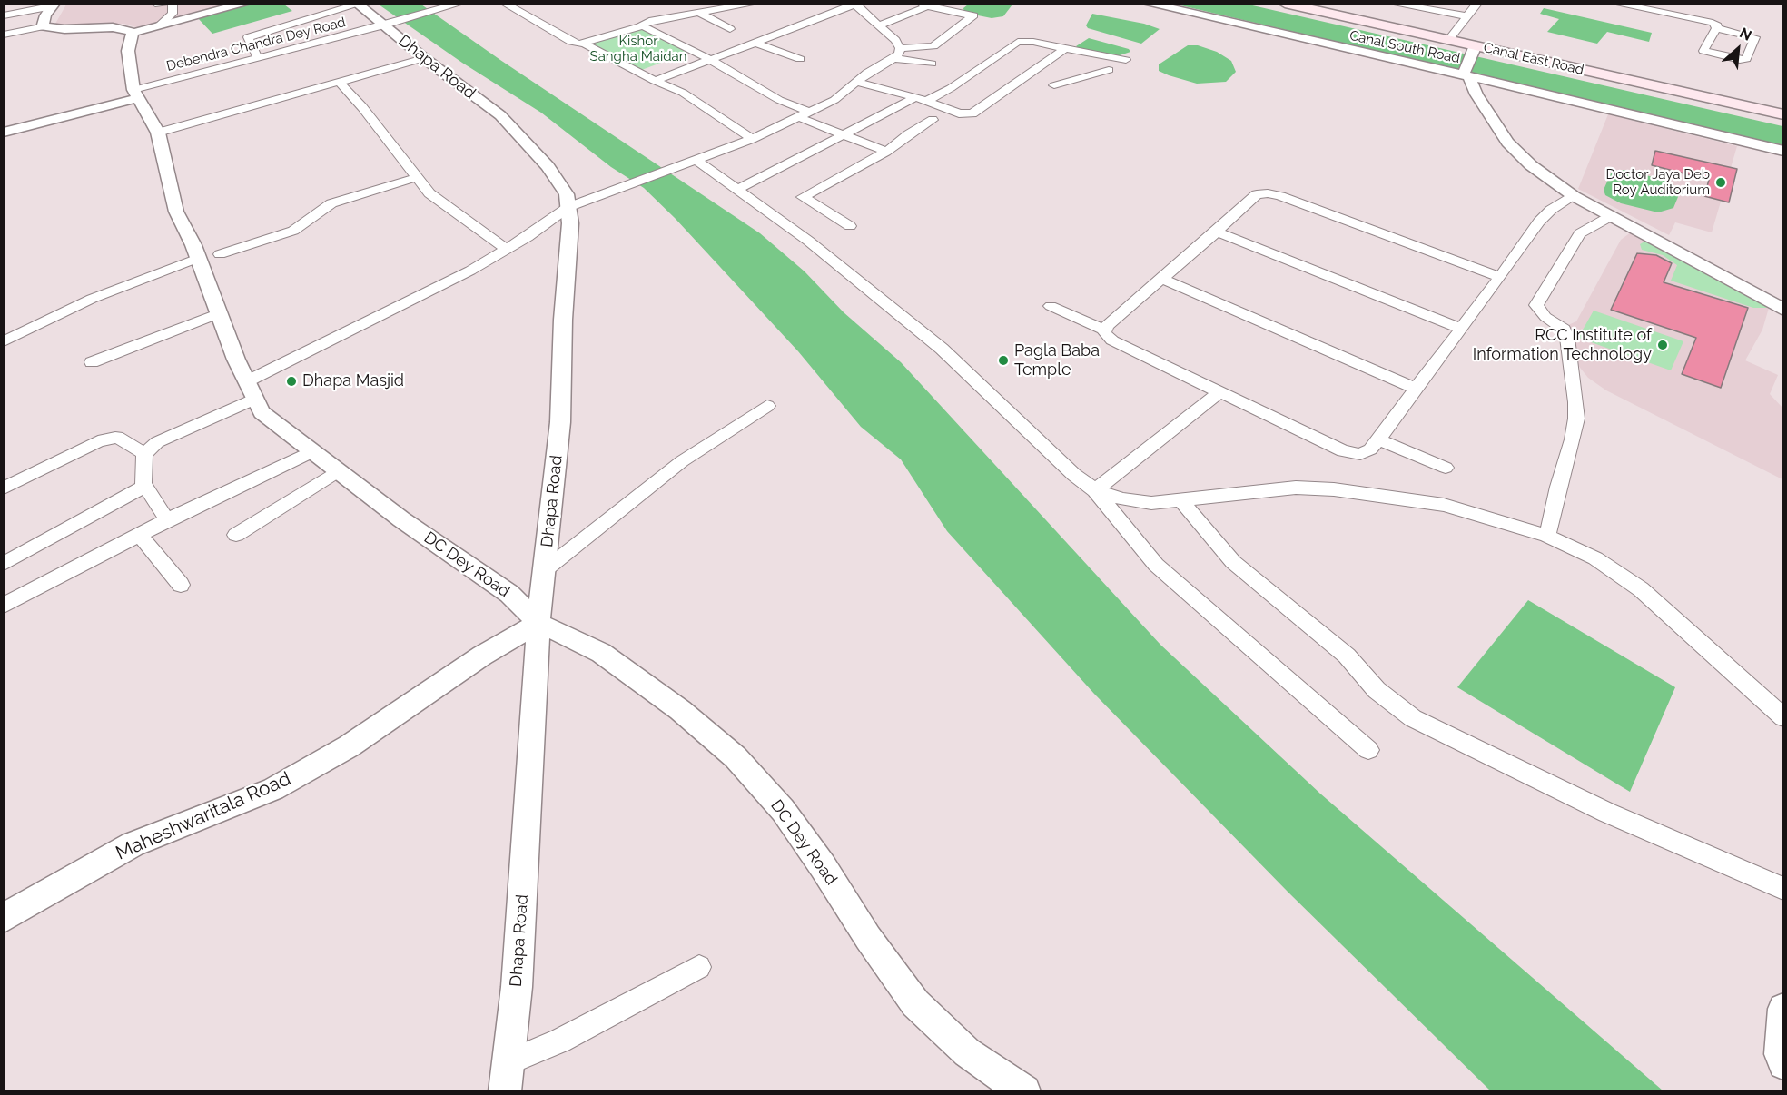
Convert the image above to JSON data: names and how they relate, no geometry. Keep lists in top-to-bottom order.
{
  "streets": {
    "main road": ["Canal East Road"],
    "street": [
      "Debendra Chandra Dey Road",
      "Canal South Road",
      "Dhapa Road",
      "DC Dey Road",
      "Maheshwaritala Road"
    ]
  },
  "crossings": [
    ["Debendra Chandra Dey Road", "Dhapa Road"],
    ["Debendra Chandra Dey Road", "DC Dey Road"],
    ["Dhapa Road", "DC Dey Road"],
    ["Dhapa Road", "Maheshwaritala Road"],
    ["DC Dey Road", "Maheshwaritala Road"]
  ],
  "parks": ["Kishor Sangha Maidan"],
  "places": [
    "Doctor Jaya Deb Roy Auditorium",
    "RCC Institute of Information Technology",
    "Pagla Baba Temple",
    "Dhapa Masjid"
  ],
  "north": "top right"
}
